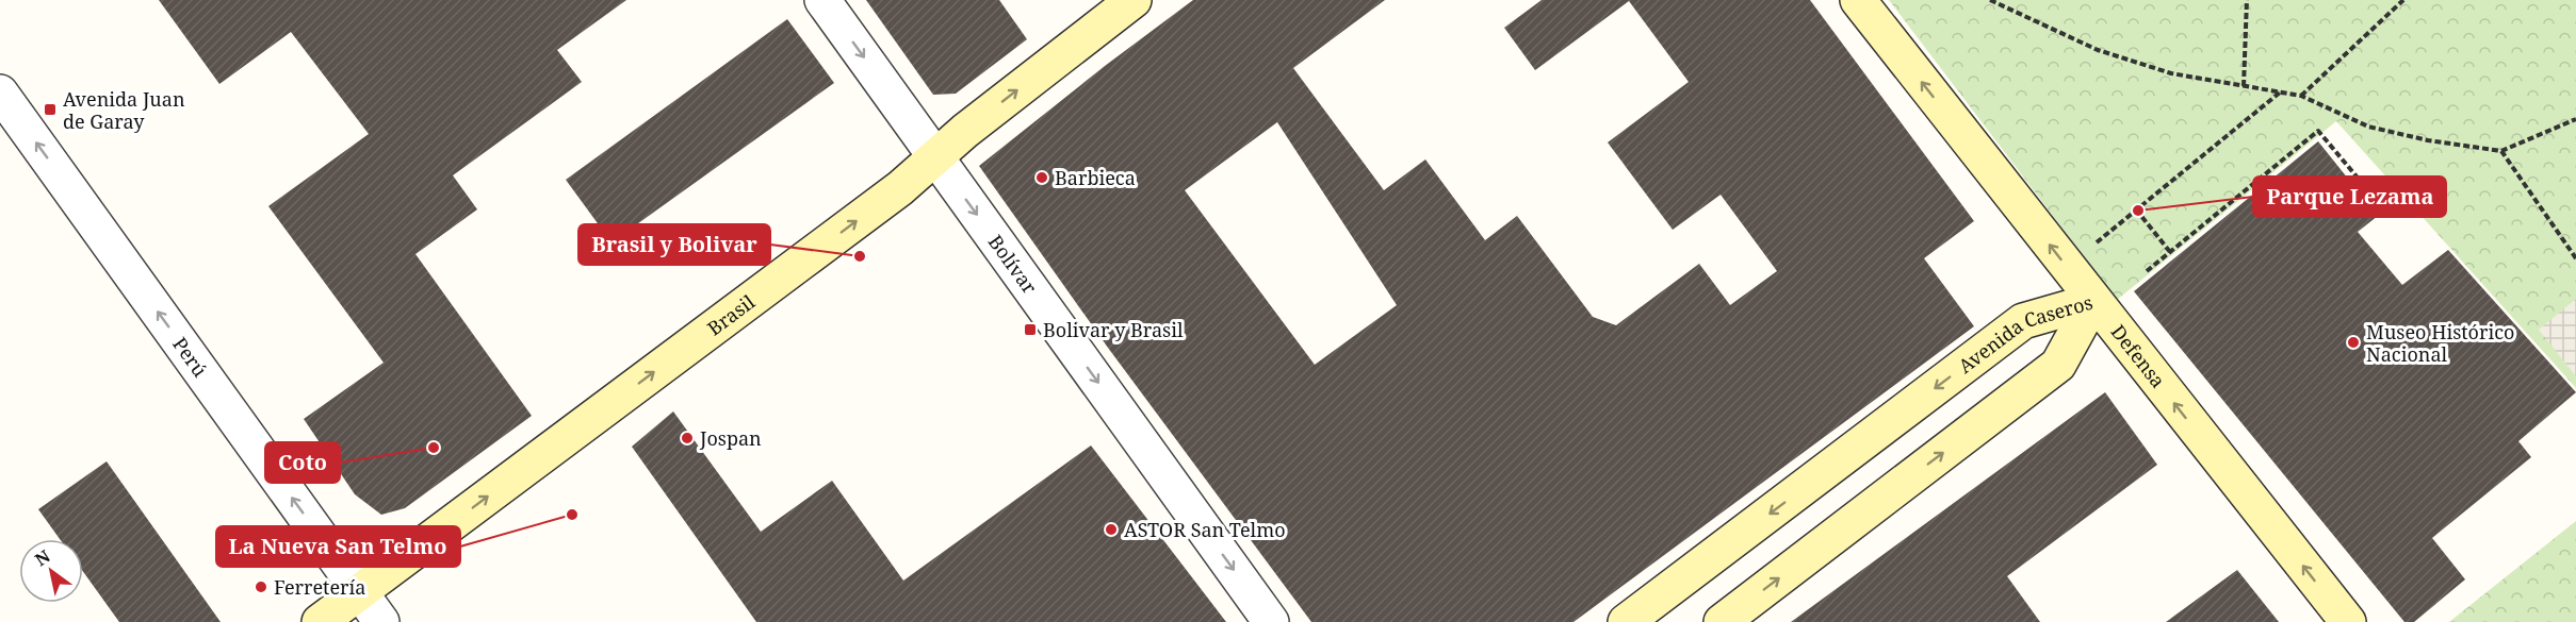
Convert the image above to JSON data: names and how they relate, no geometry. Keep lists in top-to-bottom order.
{
  "streets": {
    "main road": ["Brasil", "Avenida Caseros", "Defensa"],
    "street": ["Bolívar", "Perú"]
  },
  "crossings": [
    ["Bolívar", "Brasil"],
    ["Brasil", "Perú"],
    ["Avenida Caseros", "Defensa"]
  ],
  "one_way": [
    "Bolívar",
    "Brasil",
    "Perú",
    "Defensa"
  ],
  "places": {
    "transit": ["Avenida Juan de Garay", "Bolivar y Brasil"],
    "other": [
      "Barbieca",
      "Parque Lezama",
      "Brasil y Bolivar",
      "Museo Histórico Nacional",
      "Jospan",
      "Coto",
      "La Nueva San Telmo",
      "ASTOR San Telmo",
      "Ferretería"
    ]
  },
  "north": "top left"
}
